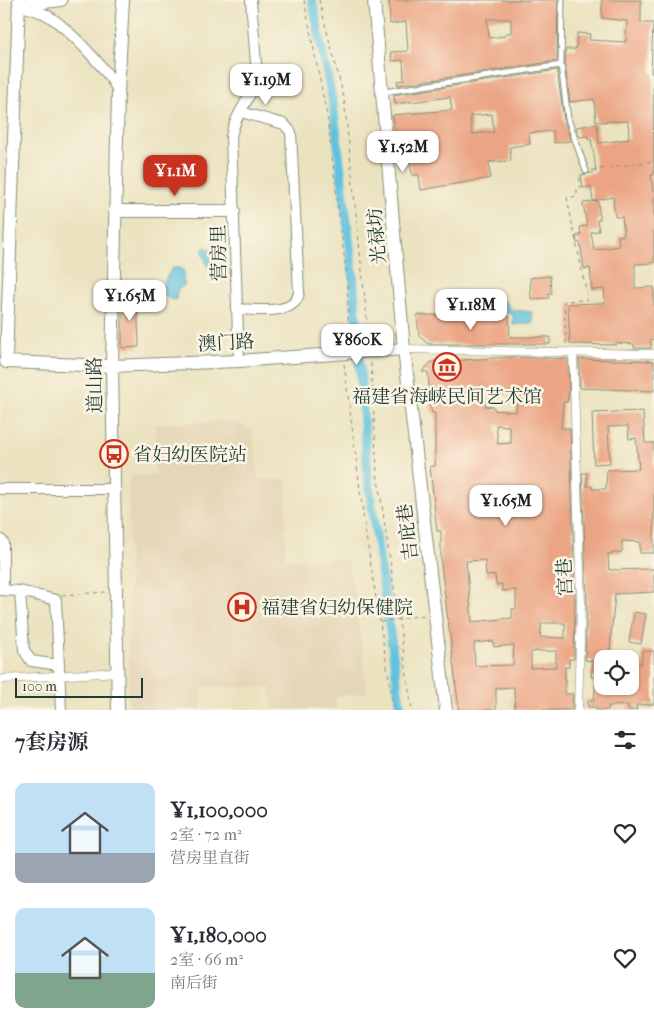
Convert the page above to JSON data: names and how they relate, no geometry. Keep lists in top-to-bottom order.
{
  "streets": {
    "street": [
      "光禄坊",
      "营房里",
      "澳门路",
      "道山路",
      "吉庇巷",
      "宫巷"
    ]
  },
  "crossings": [
    ["光禄坊", "吉庇巷"],
    ["营房里", "澳门路"],
    ["澳门路", "道山路"]
  ],
  "places": {
    "museum": ["福建省海峡民间艺术馆"],
    "bus stop": ["省妇幼医院站"],
    "hospital": ["福建省妇幼保健院"]
  },
  "scale_bar": "100 m",
  "page": {
    "price": [
      "¥1.19M",
      "¥1.52M",
      "¥1.1M",
      "¥1.65M",
      "¥1.18M",
      "¥860K",
      "¥1.65M"
    ],
    "scale": "100 m",
    "heading": "7套房源",
    "list": [
      {
        "name": "¥1,100,000",
        "note": "2室 · 72 m² · 营房里直街"
      },
      {
        "name": "¥1,180,000",
        "note": "2室 · 66 m² · 南后街"
      }
    ]
  }
}
